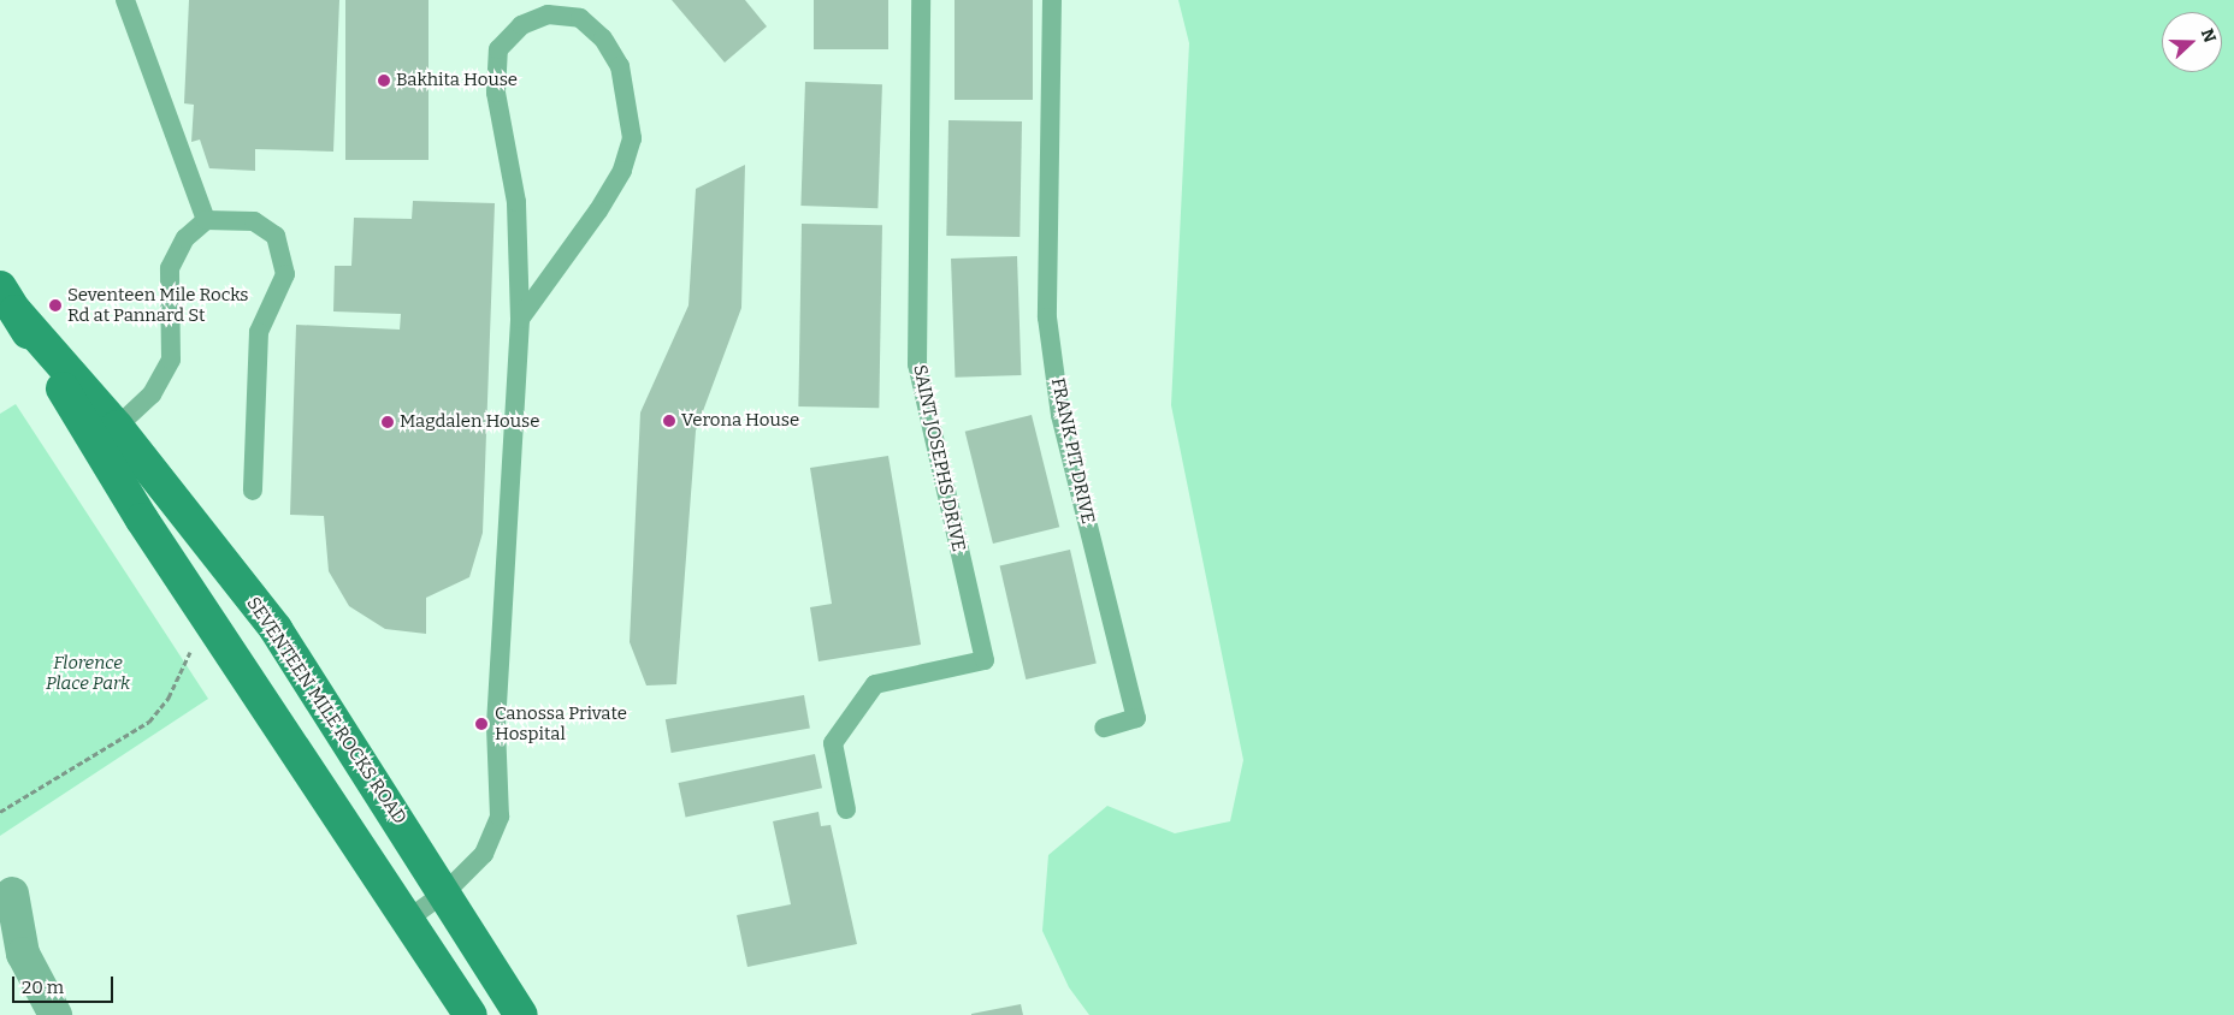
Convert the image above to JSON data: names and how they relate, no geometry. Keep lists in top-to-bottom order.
{
  "streets": {
    "main road": ["SEVENTEEN MILE ROCKS ROAD"],
    "lane": ["FRANK PIT DRIVE", "SAINT JOSEPHS DRIVE"]
  },
  "parks": ["Florence Place Park"],
  "places": [
    "Bakhita House",
    "Seventeen Mile Rocks Rd at Pannard St",
    "Verona House",
    "Magdalen House",
    "Canossa Private Hospital"
  ],
  "scale_bar": "20 m",
  "north": "right"
}
